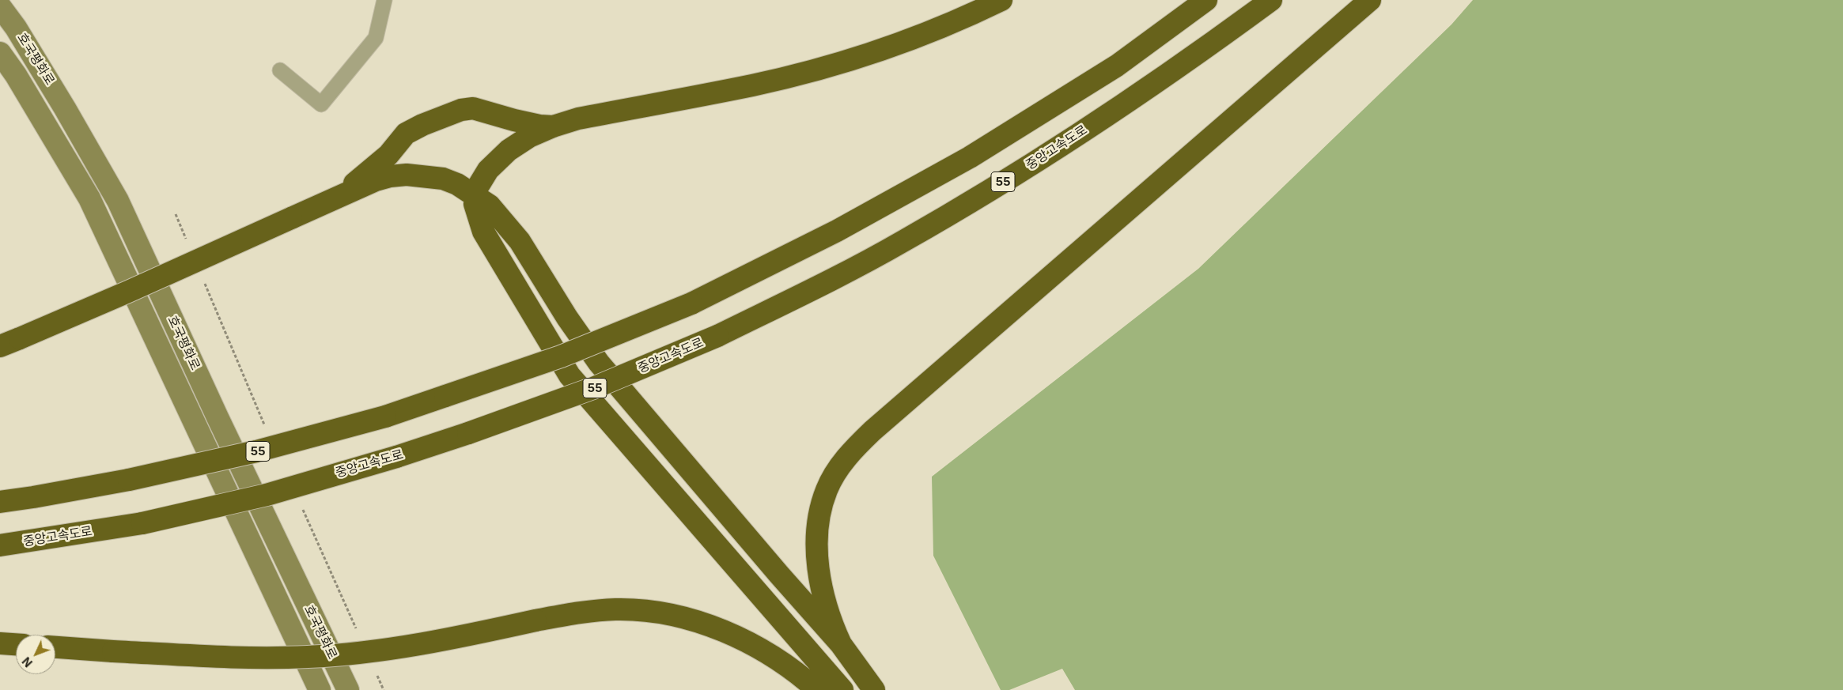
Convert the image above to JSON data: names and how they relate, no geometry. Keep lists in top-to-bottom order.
{
  "streets": {
    "highway": ["중앙고속도로", "55"],
    "main road": ["호국평화로"]
  },
  "north": "bottom left"
}
